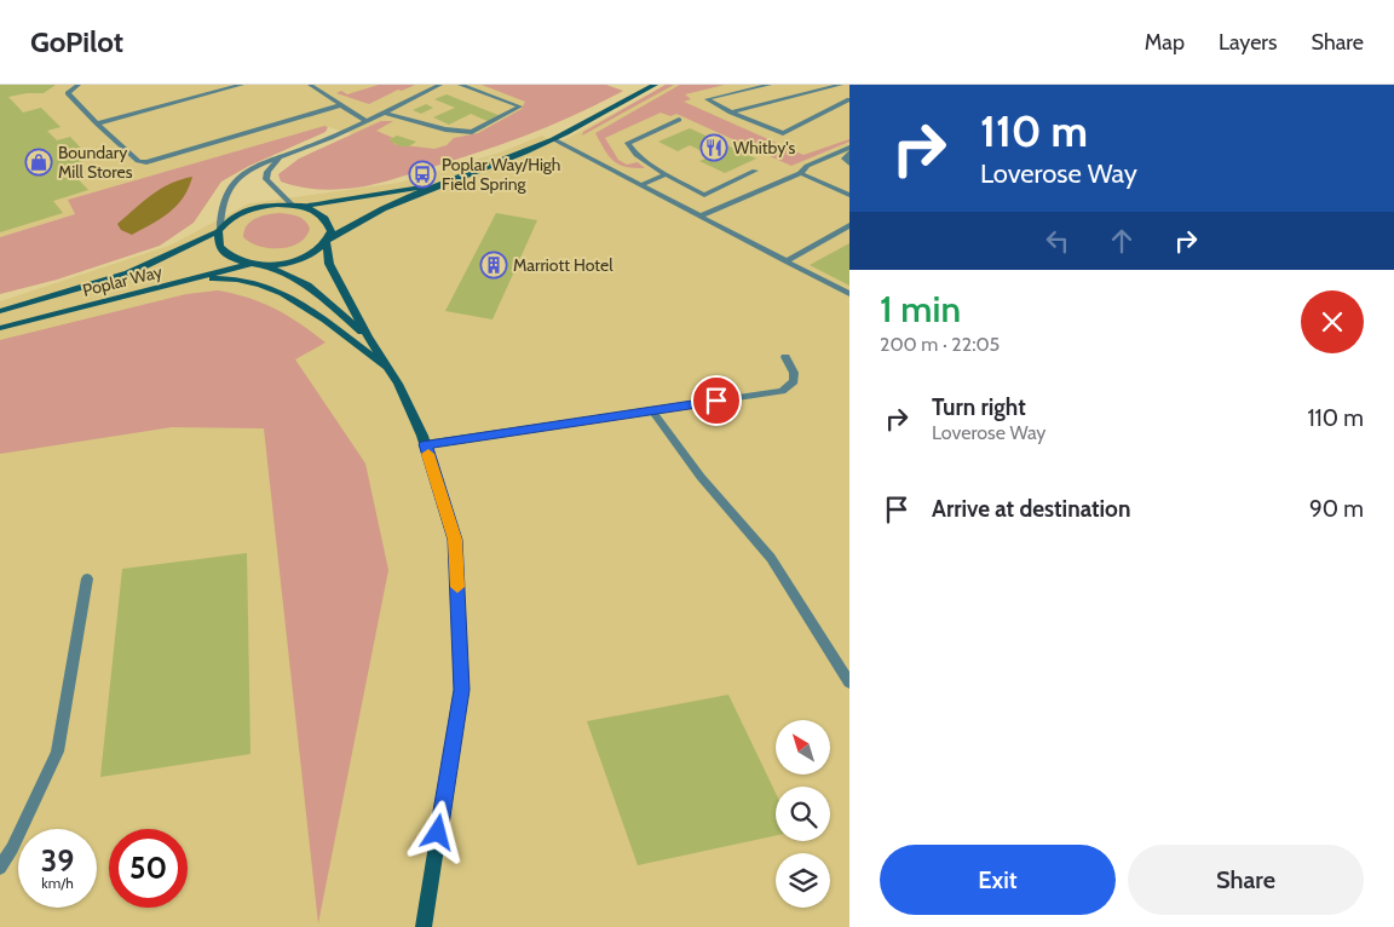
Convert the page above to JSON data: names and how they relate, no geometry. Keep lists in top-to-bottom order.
{
  "streets": {
    "main road": ["Poplar Way"]
  },
  "places": {
    "restaurant": ["Whitby's"],
    "shop": ["Boundary Mill Stores"],
    "bus stop": ["Poplar Way/High Field Spring"],
    "building": ["Marriott Hotel"]
  },
  "north": "top left",
  "page": {
    "header": "GoPilot",
    "nav": ["Map", "Layers", "Share"],
    "turn": ["110 m", "Loverose Way"],
    "heading": ["1 min", "200 m · 22:05"],
    "list": [
      {
        "name": "Turn right",
        "note": "Loverose Way",
        "value": "110 m"
      },
      {
        "name": "Arrive at destination",
        "value": "90 m"
      }
    ],
    "speed": "39 km/h",
    "limit": "50",
    "buttons": ["Exit", "Share"]
  }
}
